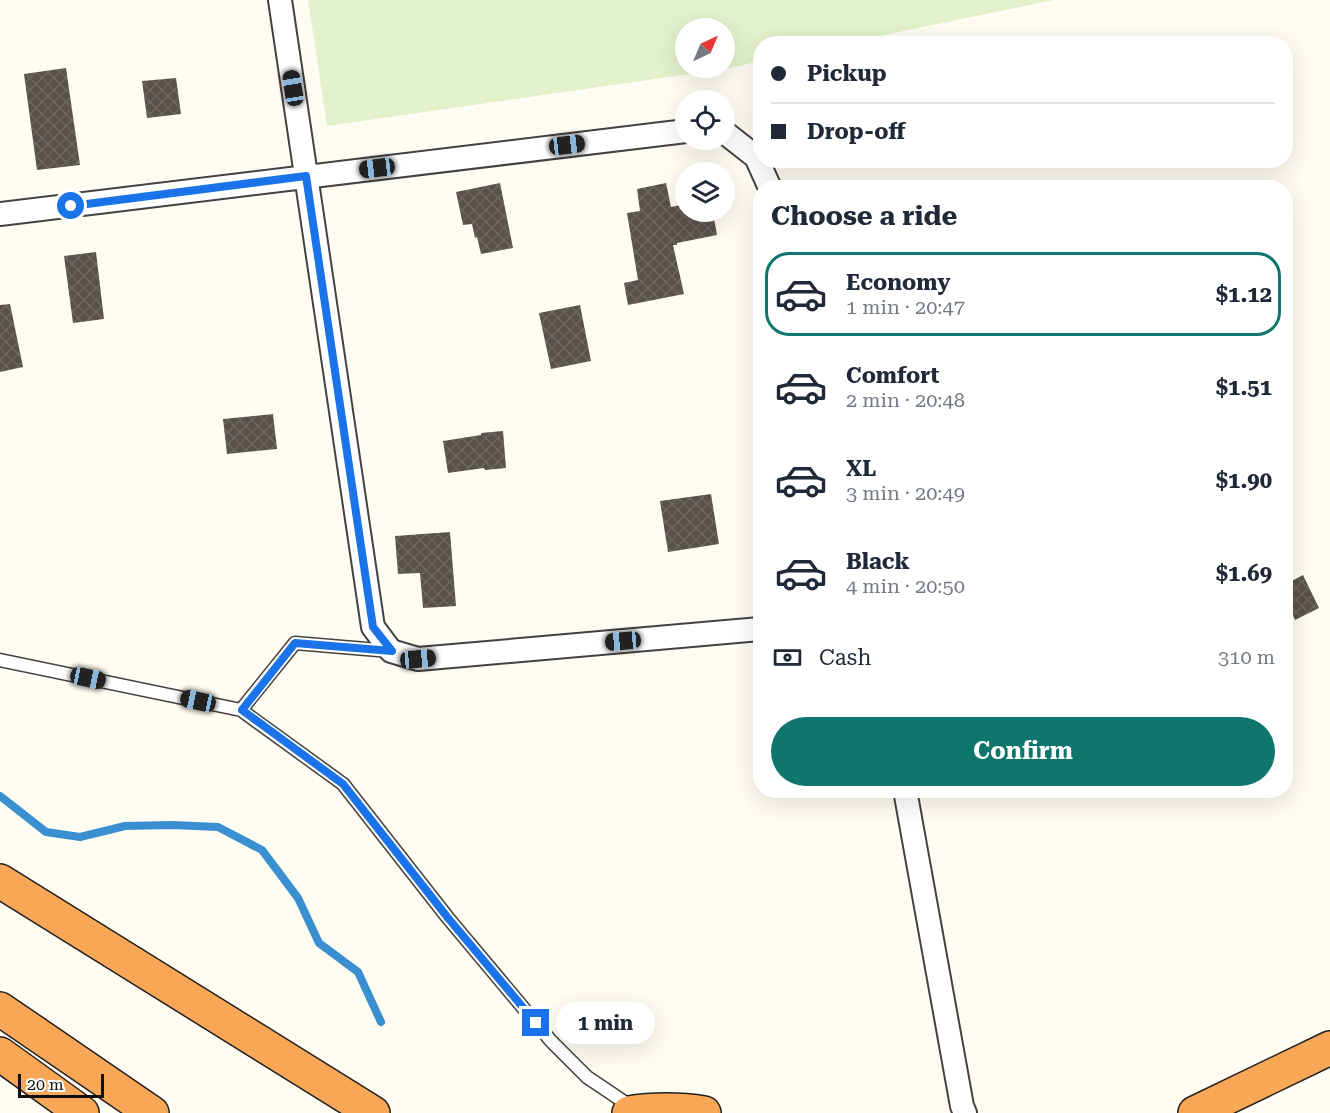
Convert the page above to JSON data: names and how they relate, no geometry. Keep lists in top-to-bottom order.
{
  "scale_bar": "20 m",
  "north": "top right",
  "page": {
    "banner": ["Pickup", "Drop-off"],
    "heading": "Choose a ride",
    "list": [
      {
        "name": "Economy",
        "note": "1 min · 20:47",
        "value": "$1.12"
      },
      {
        "name": "Comfort",
        "note": "2 min · 20:48",
        "value": "$1.51"
      },
      {
        "name": "XL",
        "note": "3 min · 20:49",
        "value": "$1.90"
      },
      {
        "name": "Black",
        "note": "4 min · 20:50",
        "value": "$1.69"
      }
    ],
    "pay": ["Cash", "310 m"],
    "buttons": "Confirm",
    "bubble": "1 min",
    "scale": "20 m"
  }
}
